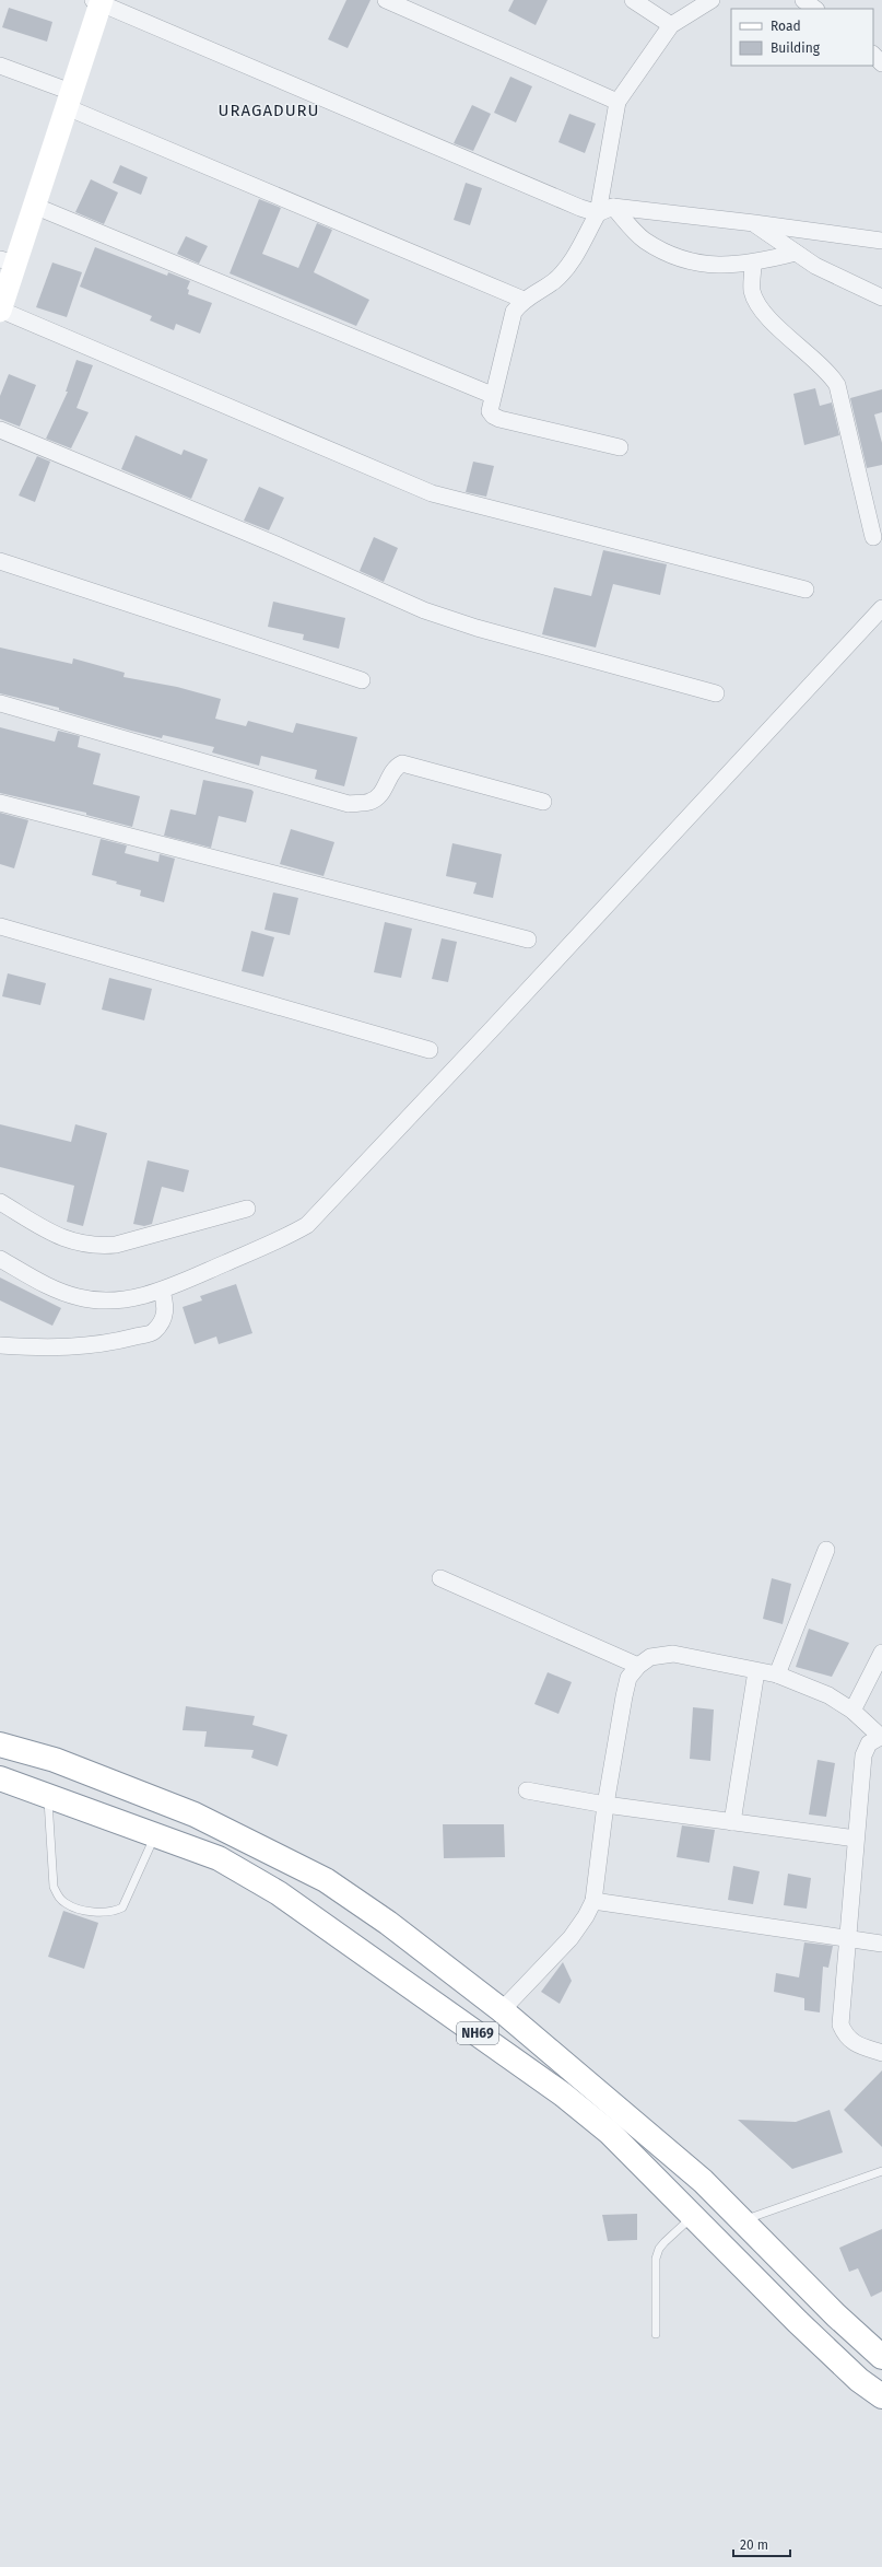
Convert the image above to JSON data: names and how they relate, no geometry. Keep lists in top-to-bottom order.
{
  "streets": {
    "highway": ["NH69"]
  },
  "districts": ["URAGADURU"],
  "legend": ["Road", "Building"],
  "scale_bar": "20 m"
}
